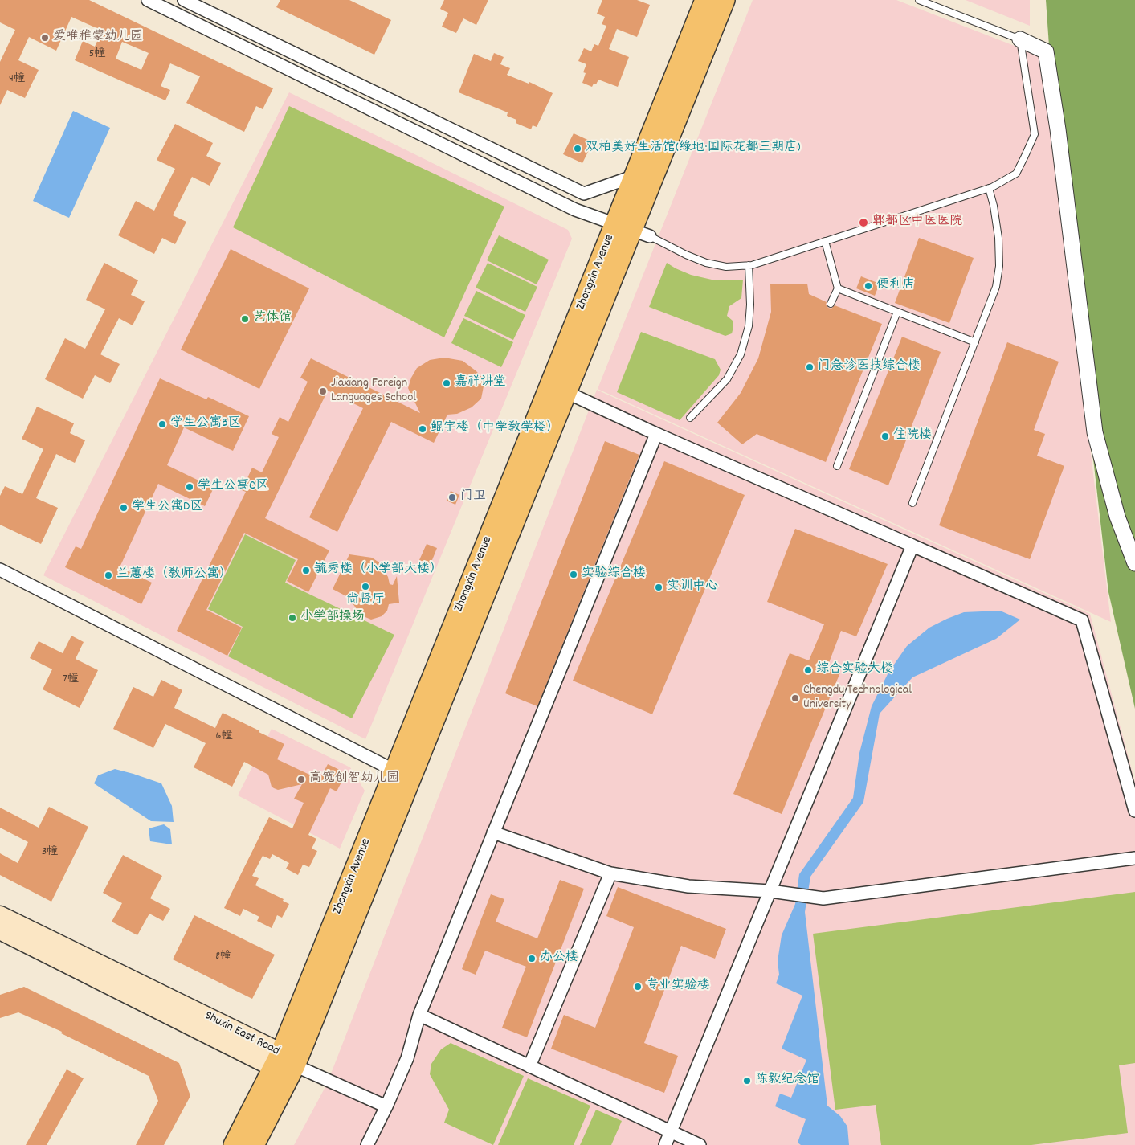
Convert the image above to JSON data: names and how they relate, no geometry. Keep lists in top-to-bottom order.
{
  "streets": {
    "main road": ["Zhongxin Avenue", "Shuxin East Road"]
  },
  "crossings": [
    ["Zhongxin Avenue", "Shuxin East Road"]
  ],
  "places": [
    "爱唯稚蒙幼儿园",
    "双柏美好生活馆(绿地·国际花都三期店)",
    "郫都区中医医院",
    "便利店",
    "艺体馆",
    "门急诊医技综合楼",
    "嘉祥讲堂",
    "Jiaxiang Foreign Languages School",
    "学生公寓B区",
    "鲲宇楼（中学教学楼）",
    "住院楼",
    "学生公寓C区",
    "门卫",
    "学生公寓D区",
    "毓秀楼（小学部大楼）",
    "实验综合楼",
    "兰蕙楼（教师公寓）",
    "尚贤厅",
    "实训中心",
    "小学部操场",
    "综合实验大楼",
    "Chengdu Technological University",
    "高宽创智幼儿园",
    "办公楼",
    "专业实验楼",
    "陈毅纪念馆"
  ],
  "house_numbers": [
    "5幢",
    "4幢",
    "7幢",
    "6幢",
    "3幢",
    "8幢"
  ]
}
